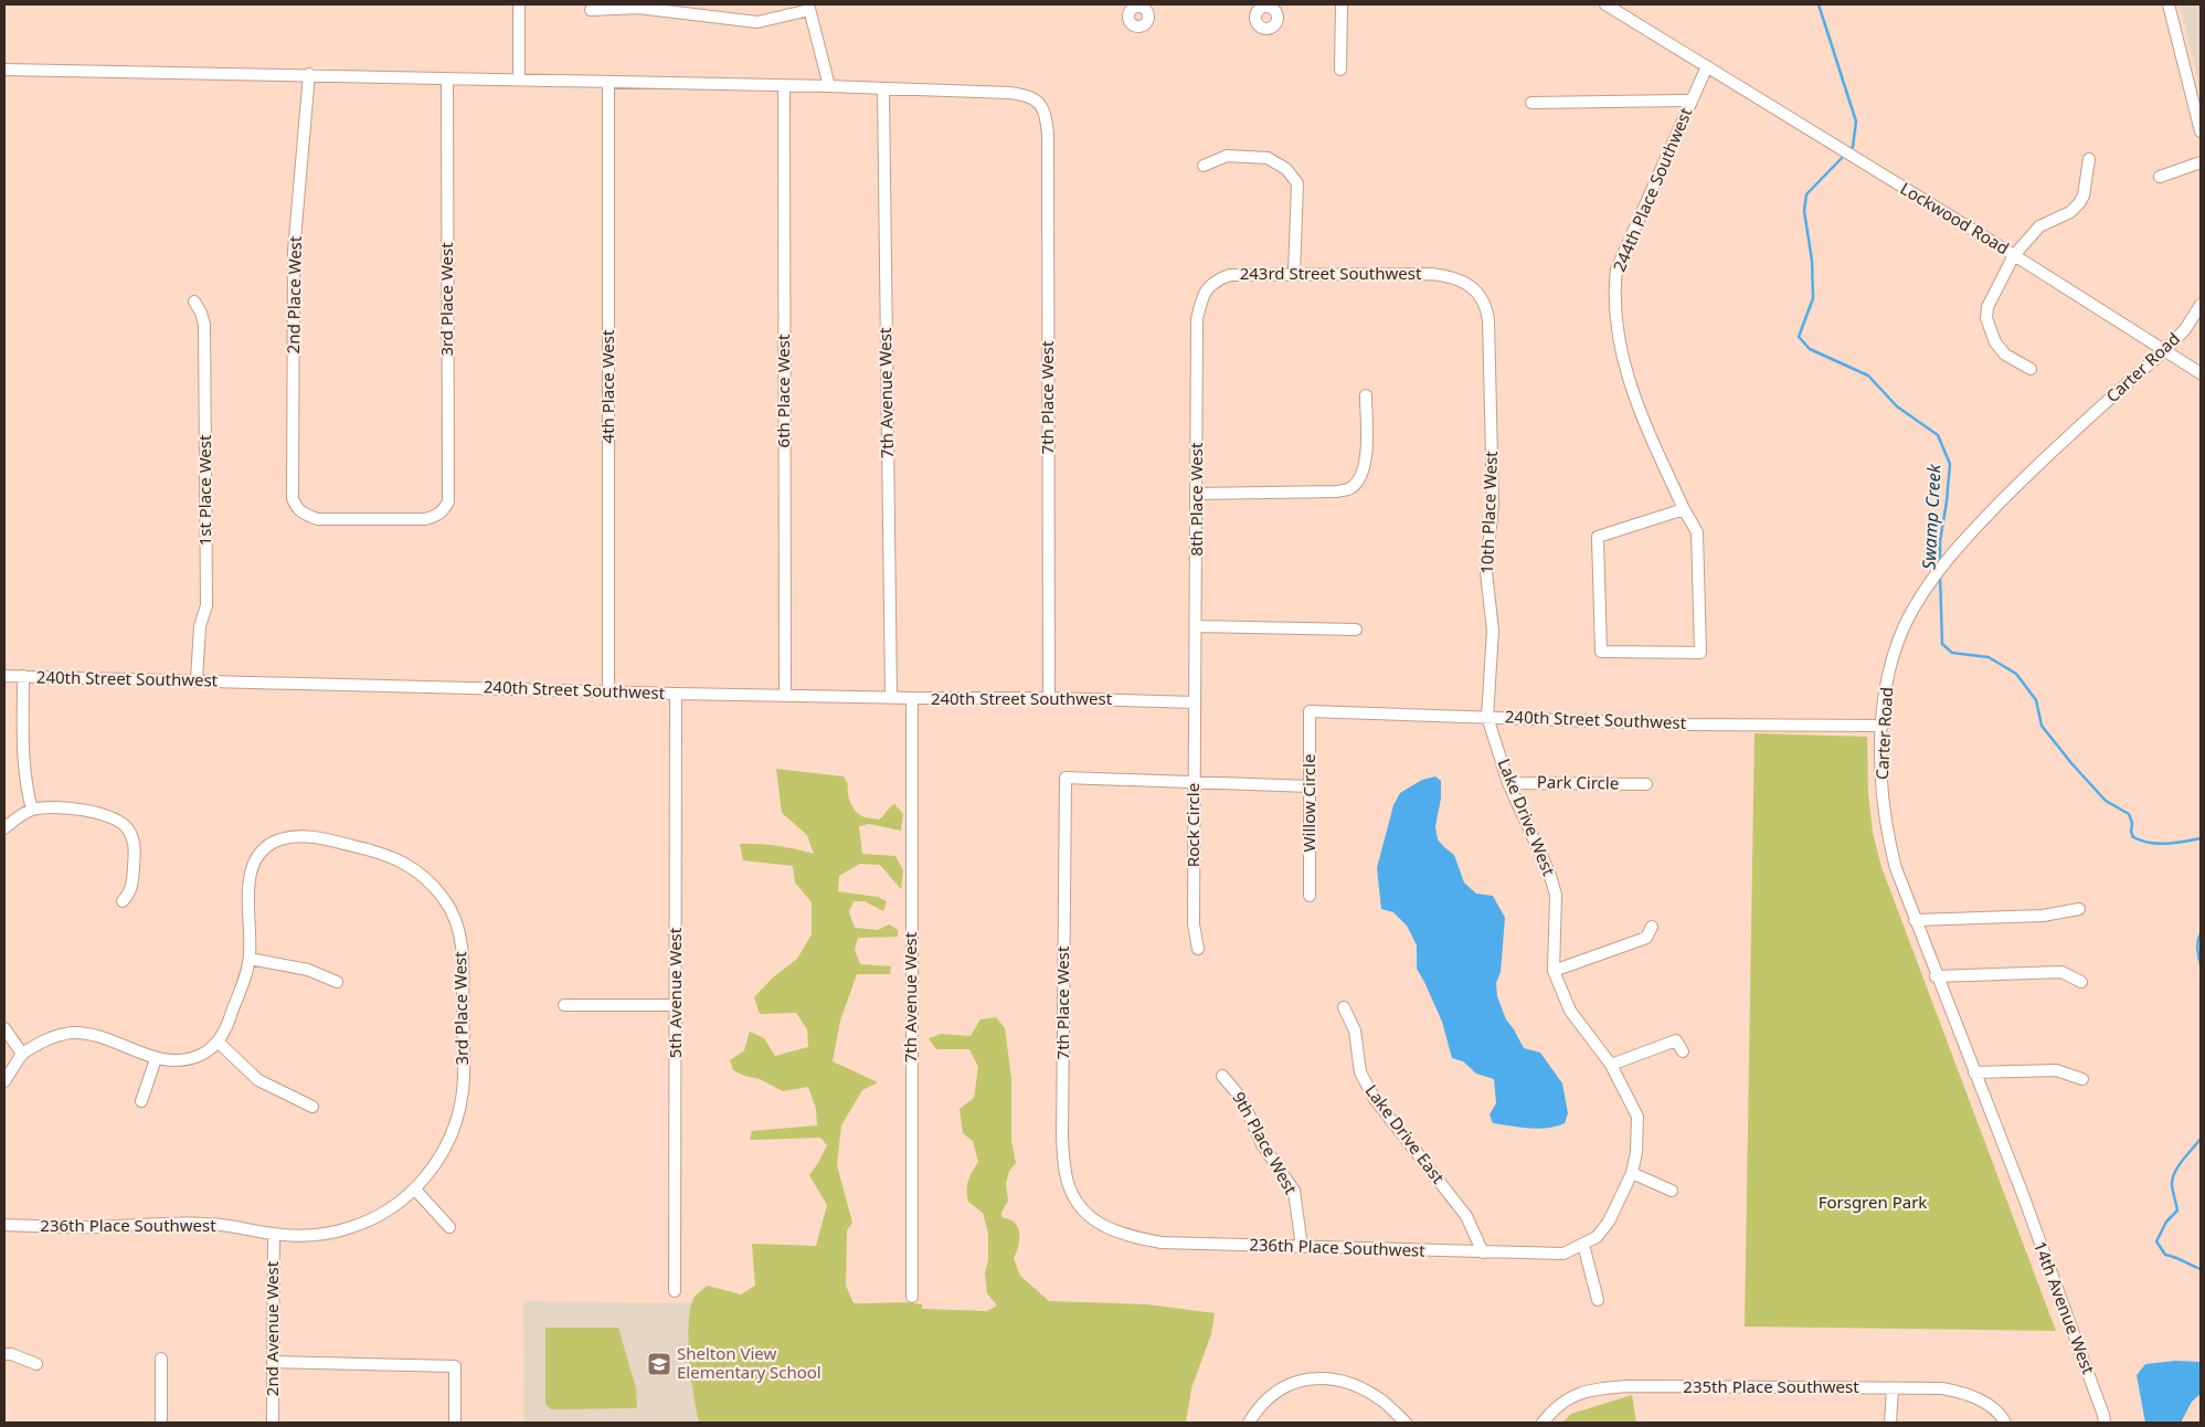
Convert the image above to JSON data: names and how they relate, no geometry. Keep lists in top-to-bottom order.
{
  "streets": {
    "street": [
      "244th Place Southwest",
      "Lockwood Road",
      "243rd Street Southwest",
      "2nd Place West",
      "3rd Place West",
      "Carter Road",
      "4th Place West",
      "6th Place West",
      "7th Avenue West",
      "7th Place West",
      "1st Place West",
      "8th Place West",
      "10th Place West",
      "240th Street Southwest",
      "Park Circle",
      "Willow Circle",
      "Lake Drive West",
      "Rock Circle",
      "5th Avenue West",
      "Lake Drive East",
      "9th Place West",
      "236th Place Southwest",
      "14th Avenue West",
      "2nd Avenue West",
      "235th Place Southwest"
    ]
  },
  "crossings": [
    ["244th Place Southwest", "Lockwood Road"],
    ["Lockwood Road", "Carter Road"],
    ["243rd Street Southwest", "8th Place West"],
    ["243rd Street Southwest", "10th Place West"],
    ["2nd Place West", "3rd Place West"],
    ["3rd Place West", "236th Place Southwest"],
    ["Carter Road", "240th Street Southwest"],
    ["Carter Road", "14th Avenue West"],
    ["4th Place West", "240th Street Southwest"],
    ["6th Place West", "240th Street Southwest"],
    ["7th Avenue West", "7th Place West"],
    ["7th Avenue West", "240th Street Southwest"],
    ["7th Place West", "240th Street Southwest"],
    ["7th Place West", "Rock Circle"],
    ["7th Place West", "236th Place Southwest"],
    ["1st Place West", "240th Street Southwest"],
    ["8th Place West", "240th Street Southwest"],
    ["8th Place West", "Rock Circle"],
    ["10th Place West", "240th Street Southwest"],
    ["10th Place West", "Lake Drive West"],
    ["240th Street Southwest", "Willow Circle"],
    ["240th Street Southwest", "Lake Drive West"],
    ["240th Street Southwest", "Rock Circle"],
    ["240th Street Southwest", "5th Avenue West"],
    ["Park Circle", "Lake Drive West"],
    ["Lake Drive West", "236th Place Southwest"],
    ["Lake Drive East", "236th Place Southwest"],
    ["9th Place West", "236th Place Southwest"],
    ["236th Place Southwest", "2nd Avenue West"]
  ],
  "water": ["Swamp Creek"],
  "parks": ["Forsgren Park"],
  "places": {
    "school or university": ["Shelton View Elementary School"]
  }
}
